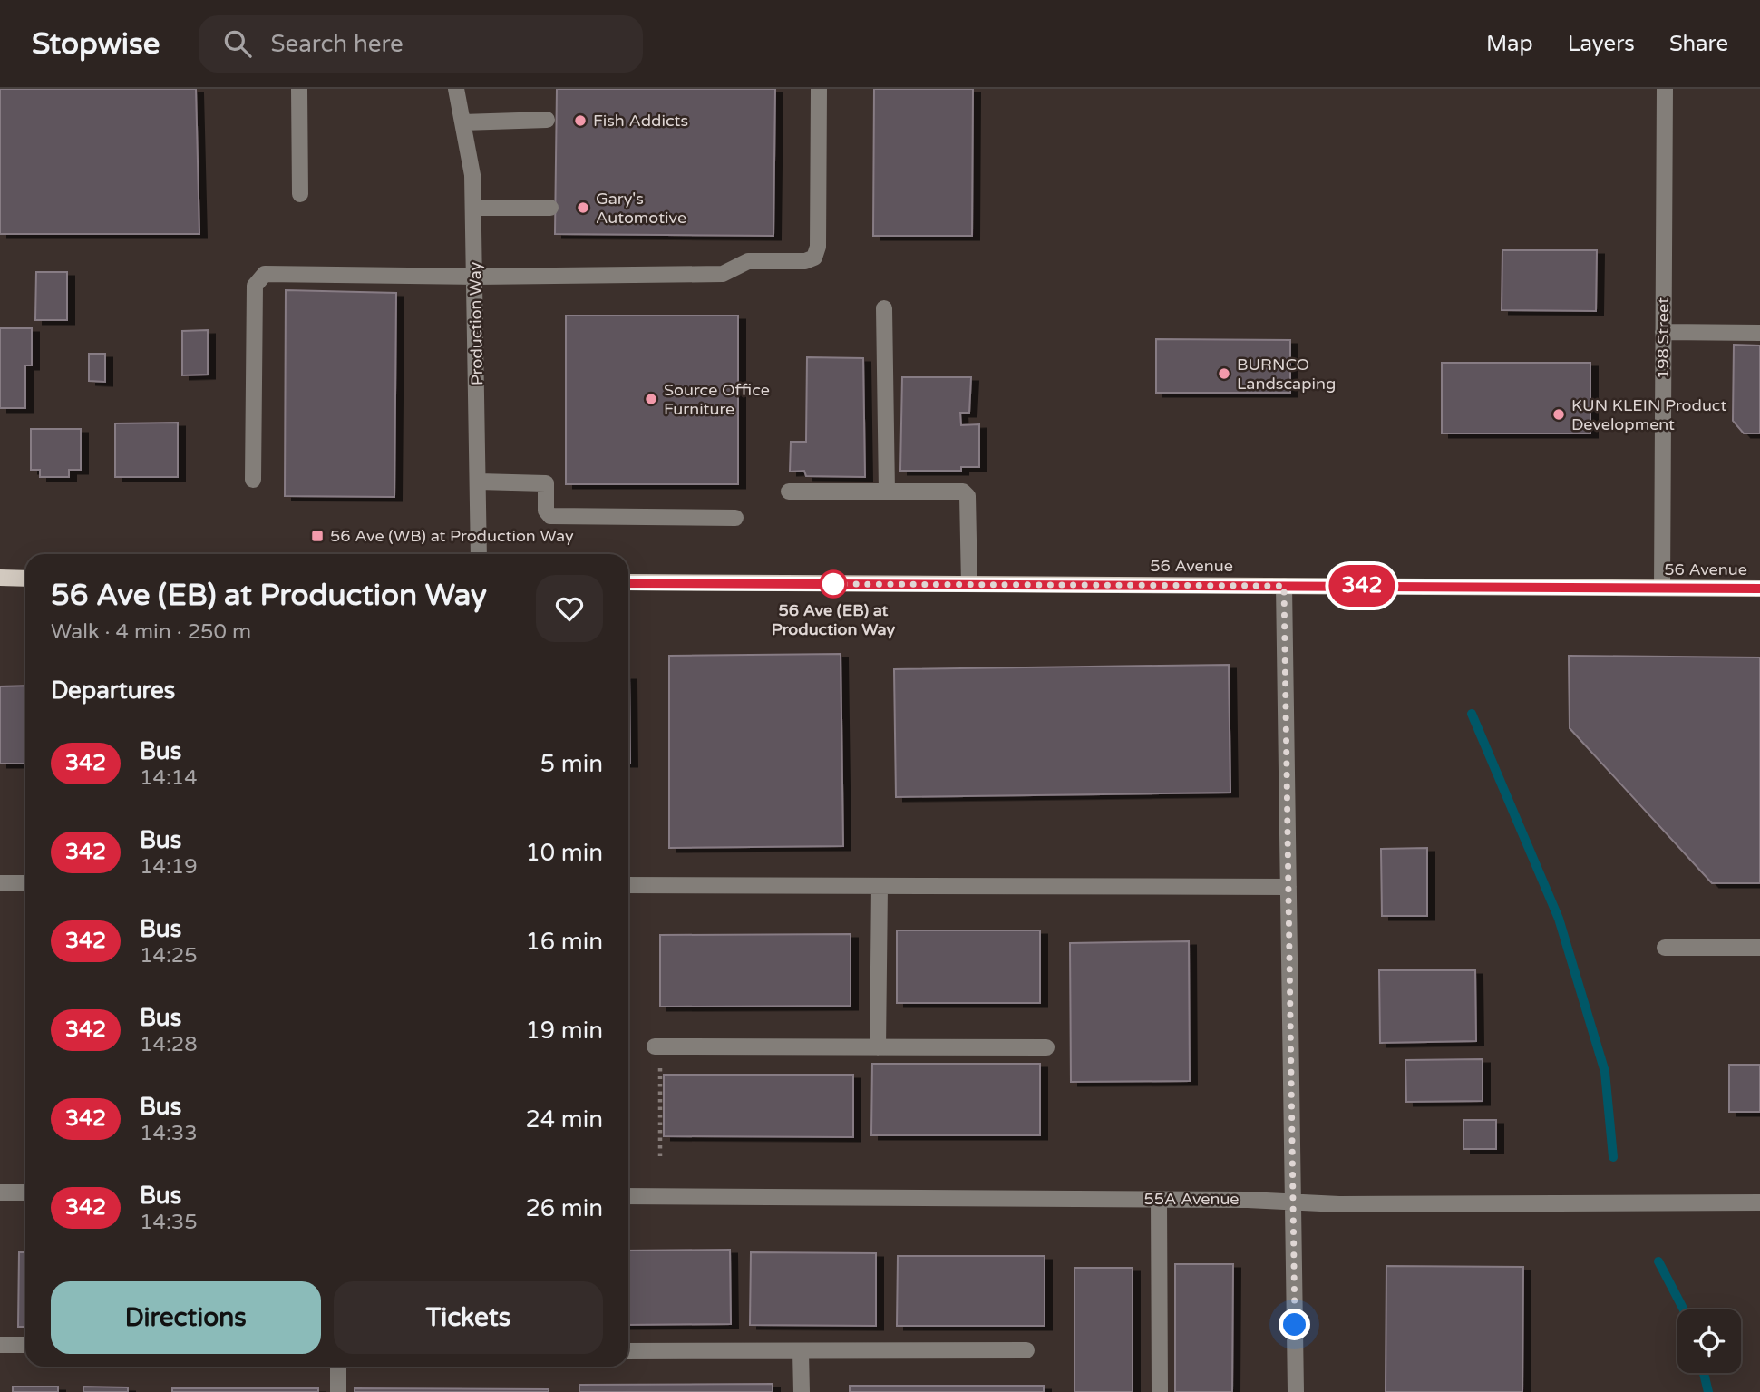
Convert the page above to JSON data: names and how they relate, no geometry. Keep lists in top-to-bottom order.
{
  "streets": {
    "main road": ["56 Avenue"],
    "street": ["Production Way", "198 Street", "55A Avenue"]
  },
  "crossings": [
    ["198 Street", "56 Avenue"]
  ],
  "places": {
    "other": [
      "Fish Addicts",
      "Gary's Automotive",
      "BURNCO Landscaping",
      "Source Office Furniture",
      "KUN KLEIN Product Development",
      "56 Ave (EB) at Production Way"
    ],
    "transit": ["56 Ave (WB) at Production Way"]
  },
  "lines": ["bus line 342"],
  "page": {
    "header": "Stopwise",
    "search": "Search here",
    "nav": ["Map", "Layers", "Share"],
    "on_map": "342",
    "heading": [
      ["56 Ave (EB) at Production Way", "Walk · 4 min · 250 m"],
      "Departures"
    ],
    "list": [
      {
        "mark": "342",
        "name": "Bus",
        "note": "14:14",
        "value": "5 min"
      },
      {
        "mark": "342",
        "name": "Bus",
        "note": "14:19",
        "value": "10 min"
      },
      {
        "mark": "342",
        "name": "Bus",
        "note": "14:25",
        "value": "16 min"
      },
      {
        "mark": "342",
        "name": "Bus",
        "note": "14:28",
        "value": "19 min"
      },
      {
        "mark": "342",
        "name": "Bus",
        "note": "14:33",
        "value": "24 min"
      },
      {
        "mark": "342",
        "name": "Bus",
        "note": "14:35",
        "value": "26 min"
      }
    ],
    "buttons": ["Directions", "Tickets"]
  }
}
